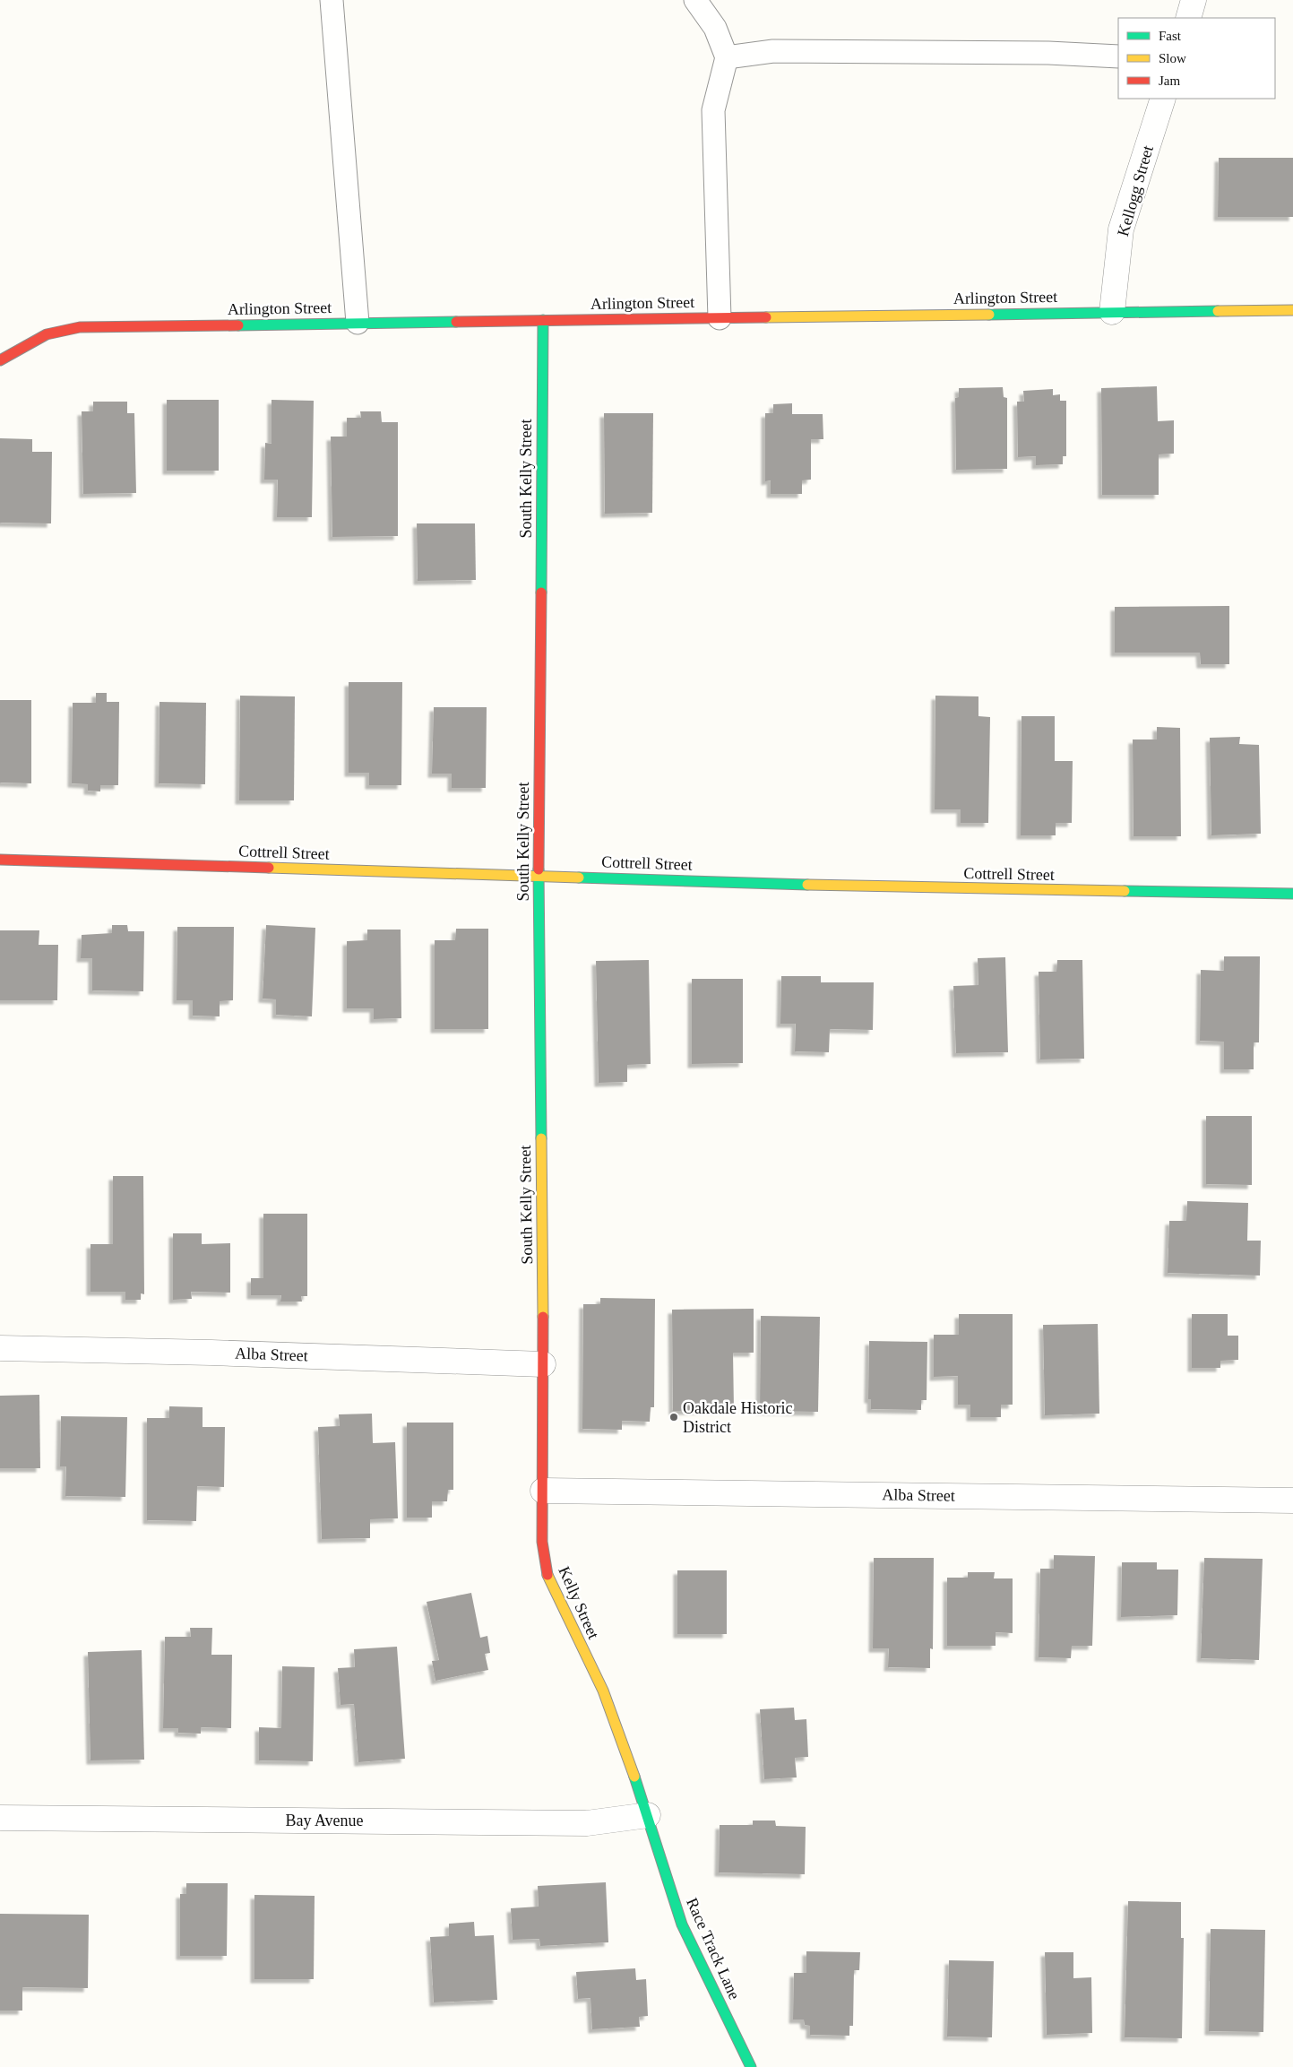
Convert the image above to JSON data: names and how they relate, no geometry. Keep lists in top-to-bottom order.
{
  "streets": {
    "street": [
      "Kellogg Street",
      "Arlington Street",
      "South Kelly Street",
      "Cottrell Street",
      "Alba Street",
      "Kelly Street",
      "Bay Avenue",
      "Race Track Lane"
    ]
  },
  "crossings": [
    ["Kellogg Street", "Arlington Street"],
    ["Arlington Street", "South Kelly Street"],
    ["South Kelly Street", "Cottrell Street"],
    ["South Kelly Street", "Alba Street"],
    ["South Kelly Street", "Kelly Street"],
    ["Alba Street", "Kelly Street"],
    ["Kelly Street", "Bay Avenue"],
    ["Kelly Street", "Race Track Lane"],
    ["Bay Avenue", "Race Track Lane"]
  ],
  "places": ["Oakdale Historic District"],
  "legend": ["Fast", "Slow", "Jam"]
}
